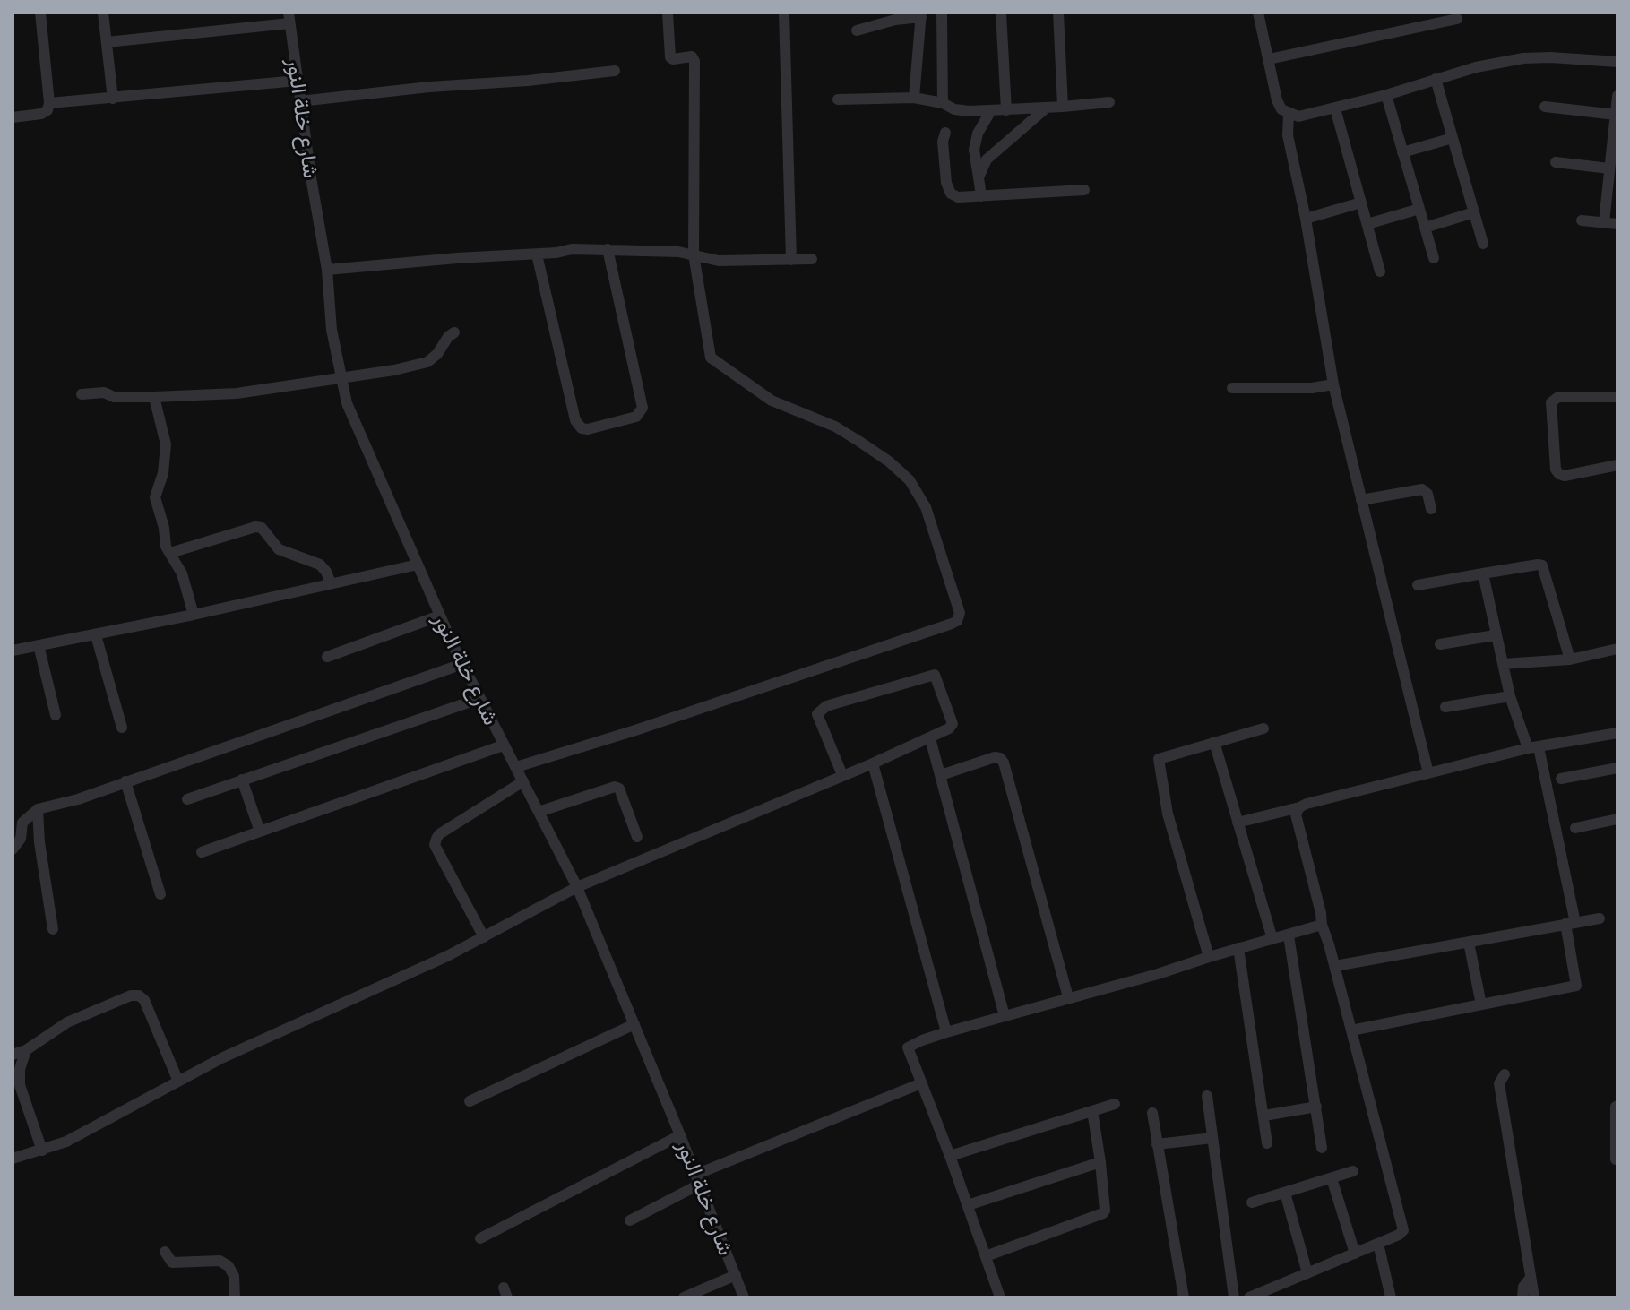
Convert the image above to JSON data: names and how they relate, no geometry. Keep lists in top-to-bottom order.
{
  "streets": {
    "street": ["شارع خلة النور"]
  }
}
